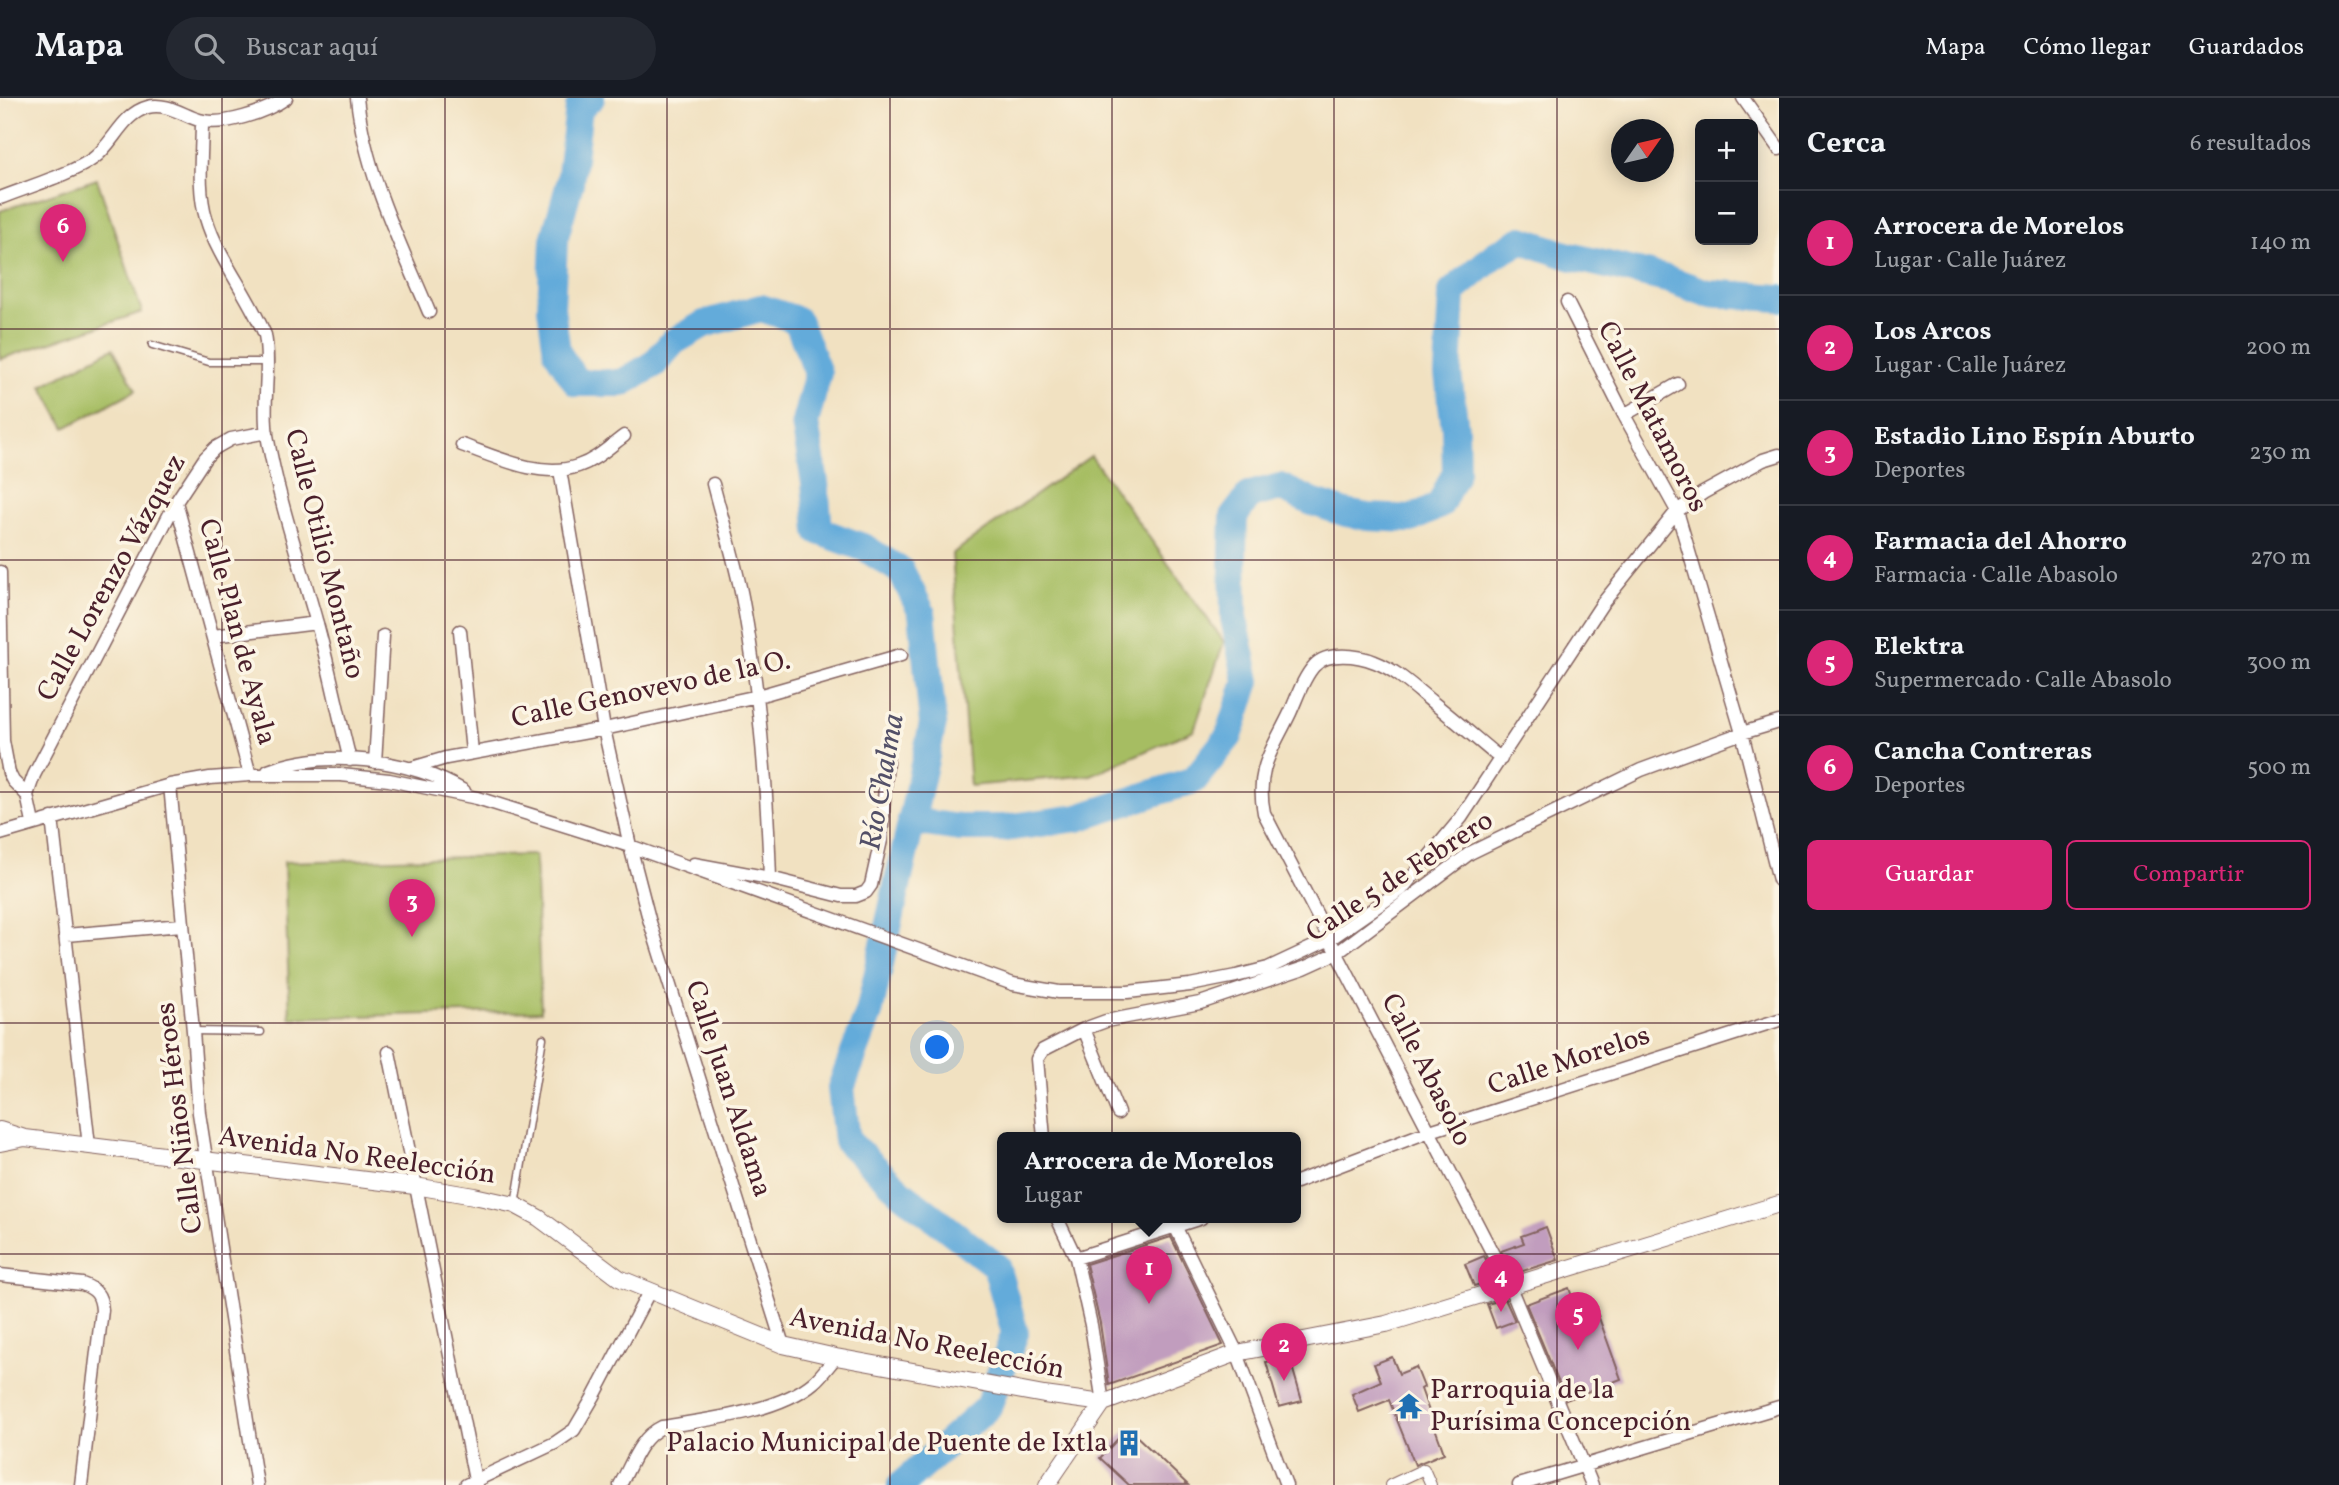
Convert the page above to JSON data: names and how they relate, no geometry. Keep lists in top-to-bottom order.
{
  "streets": {
    "street": [
      "Calle Matamoros",
      "Calle Otilio Montaño",
      "Calle Lorenzo Vázquez",
      "Calle Plan de Ayala",
      "Calle Genovevo de la O.",
      "Calle 5 de Febrero",
      "Calle Morelos",
      "Calle Abasolo",
      "Calle Juan Aldama",
      "Calle Niños Héroes",
      "Avenida No Reelección"
    ]
  },
  "crossings": [
    ["Calle Matamoros", "Calle 5 de Febrero"],
    ["Calle Otilio Montaño", "Calle Lorenzo Vázquez"],
    ["Calle Lorenzo Vázquez", "Calle Plan de Ayala"],
    ["Calle Genovevo de la O.", "Calle Juan Aldama"],
    ["Calle 5 de Febrero", "Calle Abasolo"],
    ["Calle Morelos", "Calle Abasolo"],
    ["Calle Juan Aldama", "Avenida No Reelección"],
    ["Calle Niños Héroes", "Avenida No Reelección"]
  ],
  "water": ["Río Chalma"],
  "places": {
    "temple": ["Parroquia de la Purísima Concepción"],
    "building": ["Palacio Municipal de Puente de Ixtla"]
  },
  "north": "top right",
  "page": {
    "header": "Mapa",
    "search": "Buscar aquí",
    "nav": ["Mapa", "Cómo llegar", "Guardados"],
    "heading": ["Cerca", "6 resultados"],
    "map_buttons": ["+", "−"],
    "list": [
      {
        "mark": "1",
        "name": "Arrocera de Morelos",
        "note": "Lugar · Calle Juárez",
        "value": "140 m"
      },
      {
        "mark": "2",
        "name": "Los Arcos",
        "note": "Lugar · Calle Juárez",
        "value": "200 m"
      },
      {
        "mark": "3",
        "name": "Estadio Lino Espín Aburto",
        "note": "Deportes",
        "value": "230 m"
      },
      {
        "mark": "4",
        "name": "Farmacia del Ahorro",
        "note": "Farmacia · Calle Abasolo",
        "value": "270 m"
      },
      {
        "mark": "5",
        "name": "Elektra",
        "note": "Supermercado · Calle Abasolo",
        "value": "300 m"
      },
      {
        "mark": "6",
        "name": "Cancha Contreras",
        "note": "Deportes",
        "value": "500 m"
      }
    ],
    "pins": [
      "6",
      "3",
      "1",
      "4",
      "5",
      "2"
    ],
    "buttons": ["Guardar", "Compartir"],
    "popup": ["Arrocera de Morelos", "Lugar"]
  }
}
